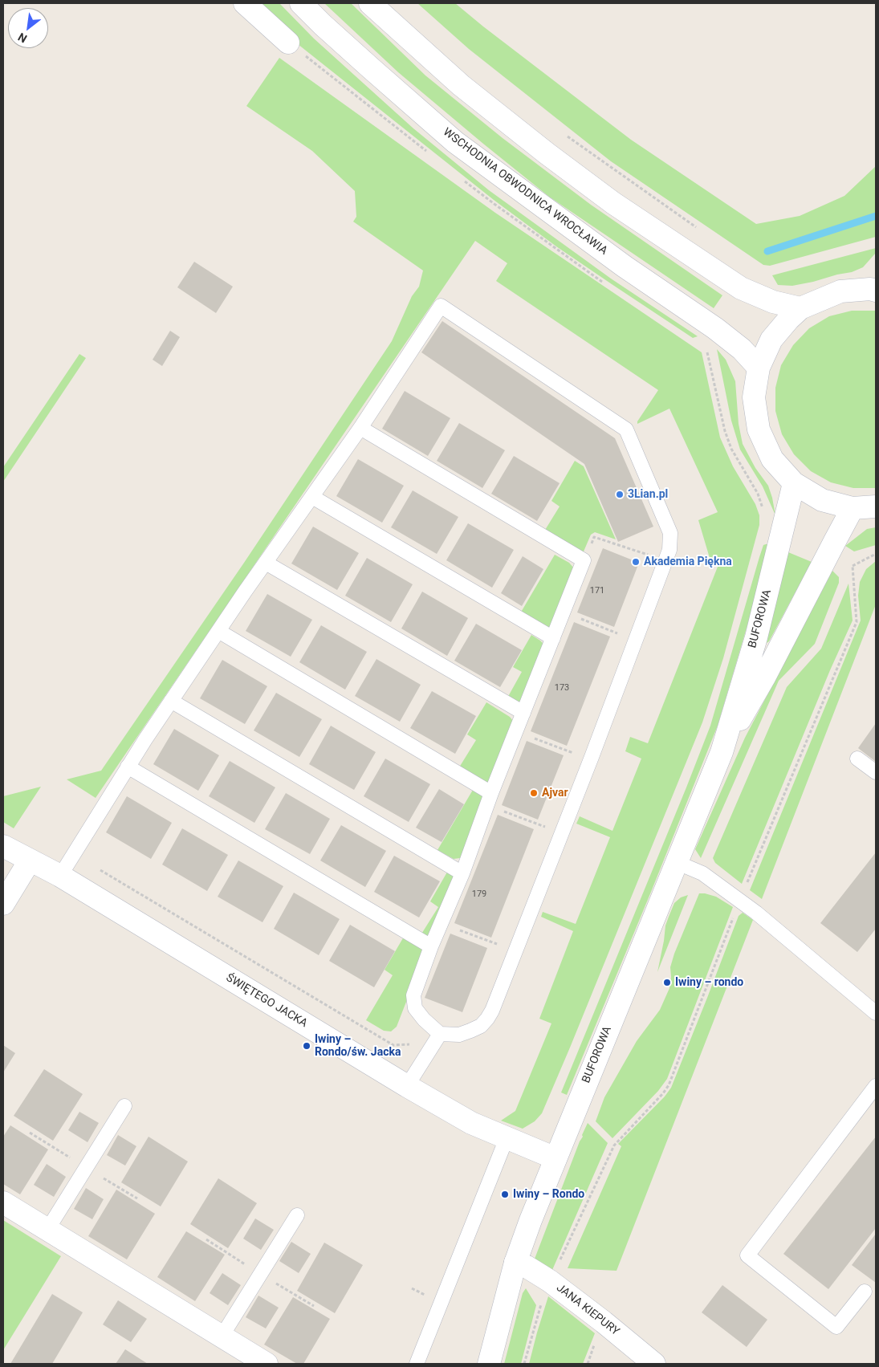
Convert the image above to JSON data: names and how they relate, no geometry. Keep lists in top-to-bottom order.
{
  "streets": {
    "main road": [
      "WSCHODNIA OBWODNICA WROCŁAWIA",
      "BUFOROWA",
      "ŚWIĘTEGO JACKA",
      "JANA KIEPURY"
    ]
  },
  "crossings": [
    ["BUFOROWA", "ŚWIĘTEGO JACKA"],
    ["BUFOROWA", "JANA KIEPURY"]
  ],
  "places": [
    "3Lian.pl",
    "Akademia Piękna",
    "Ajvar",
    "Iwiny – rondo",
    "Iwiny – Rondo/św. Jacka",
    "Iwiny – Rondo"
  ],
  "house_numbers": ["171", "173", "179"],
  "north": "bottom left"
}
